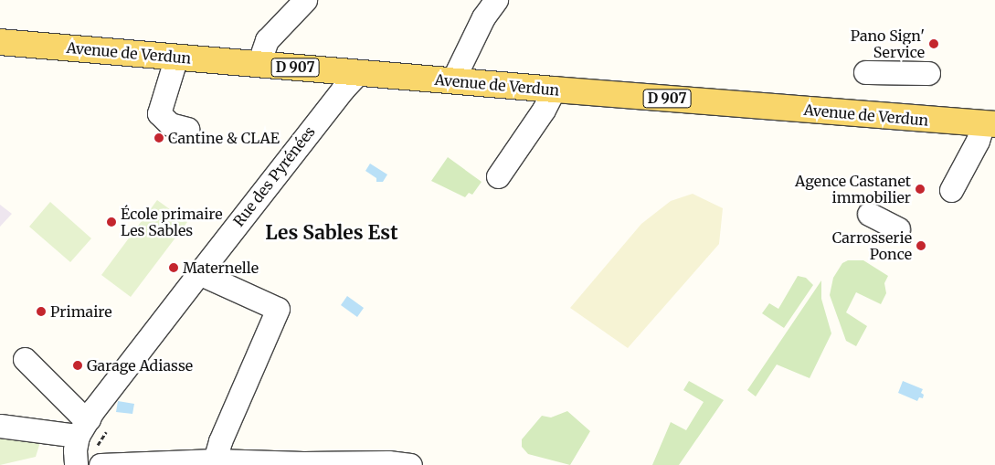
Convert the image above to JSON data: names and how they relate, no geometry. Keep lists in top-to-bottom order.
{
  "streets": {
    "main road": ["Avenue de Verdun", "D 907"],
    "street": ["Rue des Pyrénées"]
  },
  "crossings": [
    ["Avenue de Verdun", "Rue des Pyrénées"]
  ],
  "districts": ["Les Sables Est"],
  "places": [
    "Pano Sign' Service",
    "Cantine & CLAE",
    "Agence Castanet immobilier",
    "École primaire Les Sables",
    "Carrosserie Ponce",
    "Maternelle",
    "Primaire",
    "Garage Adiasse"
  ]
}
